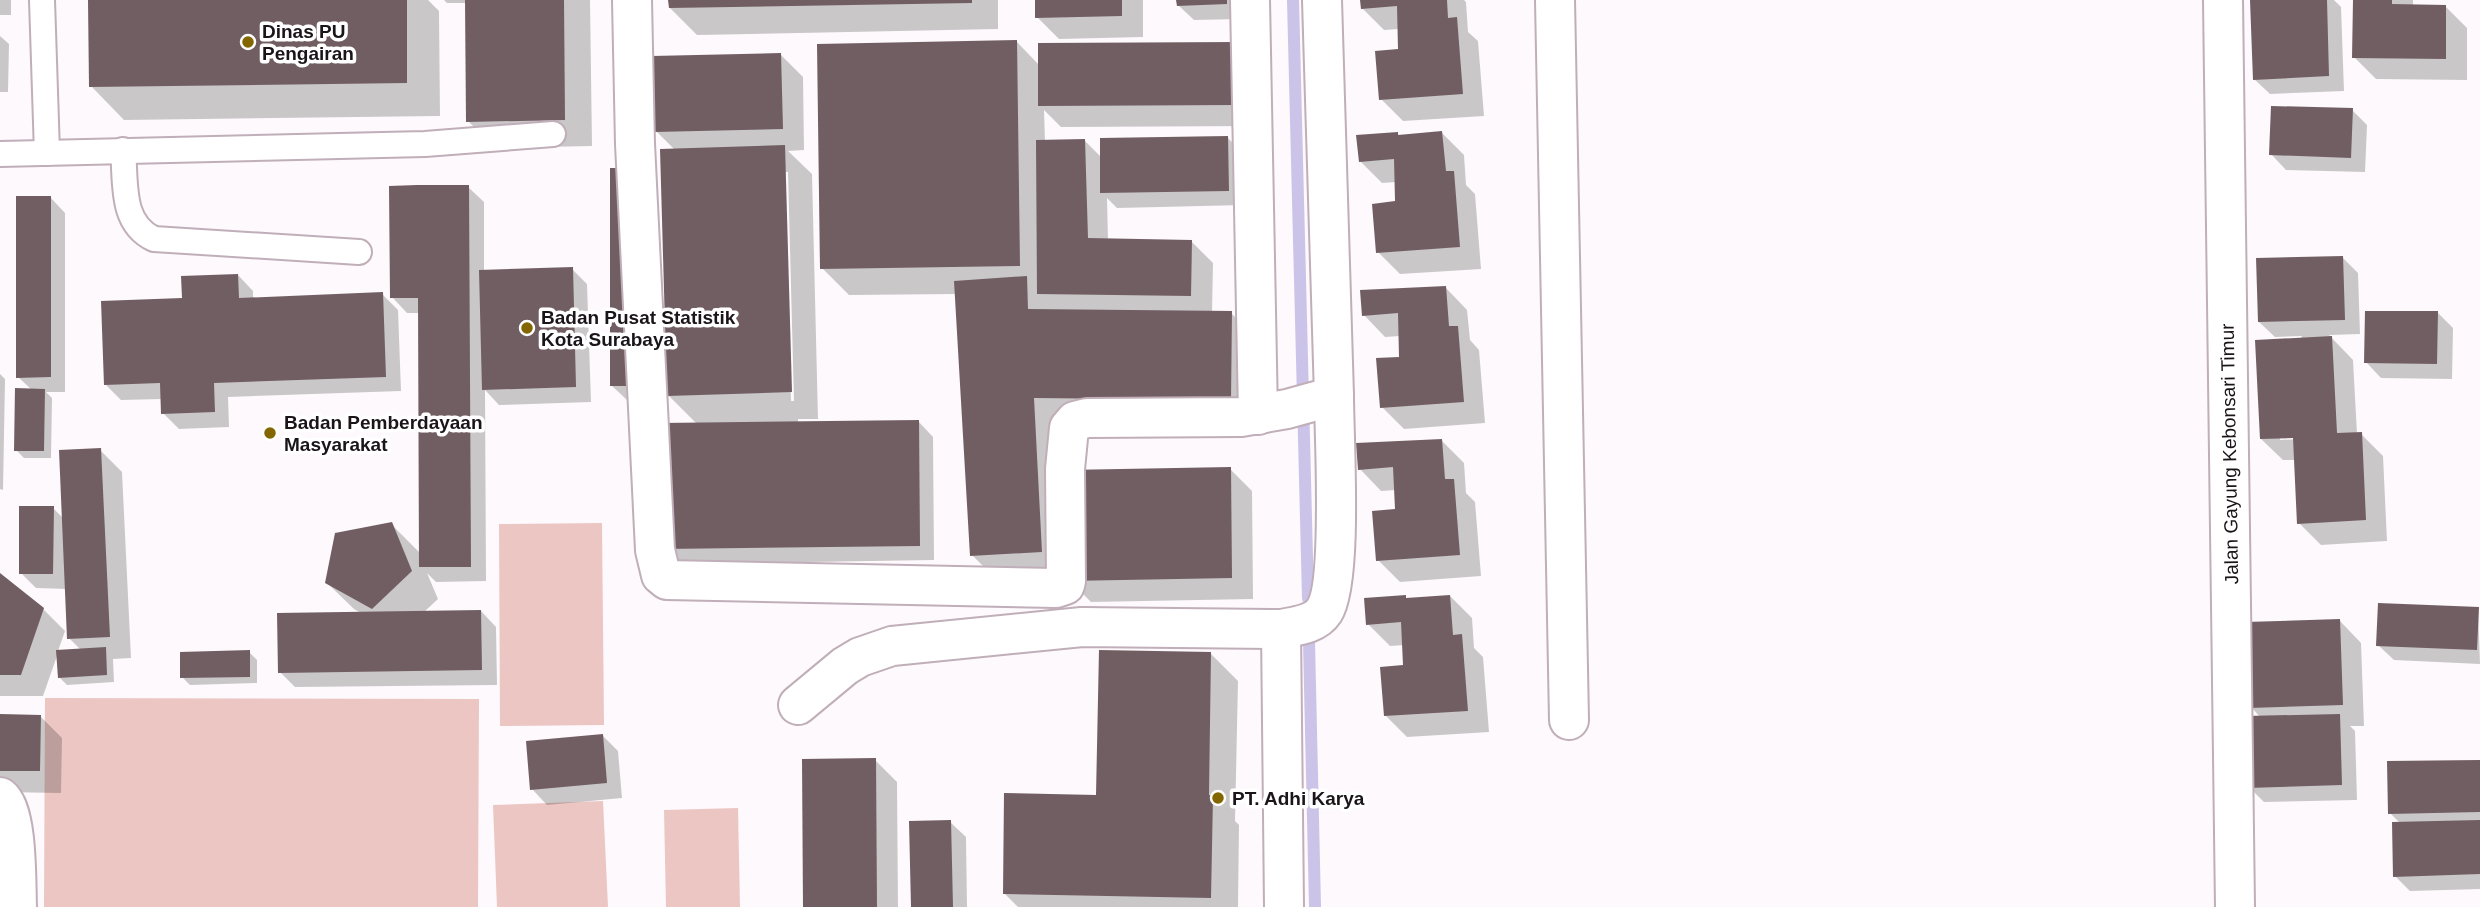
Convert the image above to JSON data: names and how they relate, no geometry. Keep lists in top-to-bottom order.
{
  "streets": {
    "street": ["Jalan Gayung Kebonsari Timur"]
  },
  "places": [
    "Dinas PU Pengairan",
    "Badan Pusat Statistik Kota Surabaya",
    "Badan Pemberdayaan Masyarakat",
    "PT. Adhi Karya"
  ]
}
